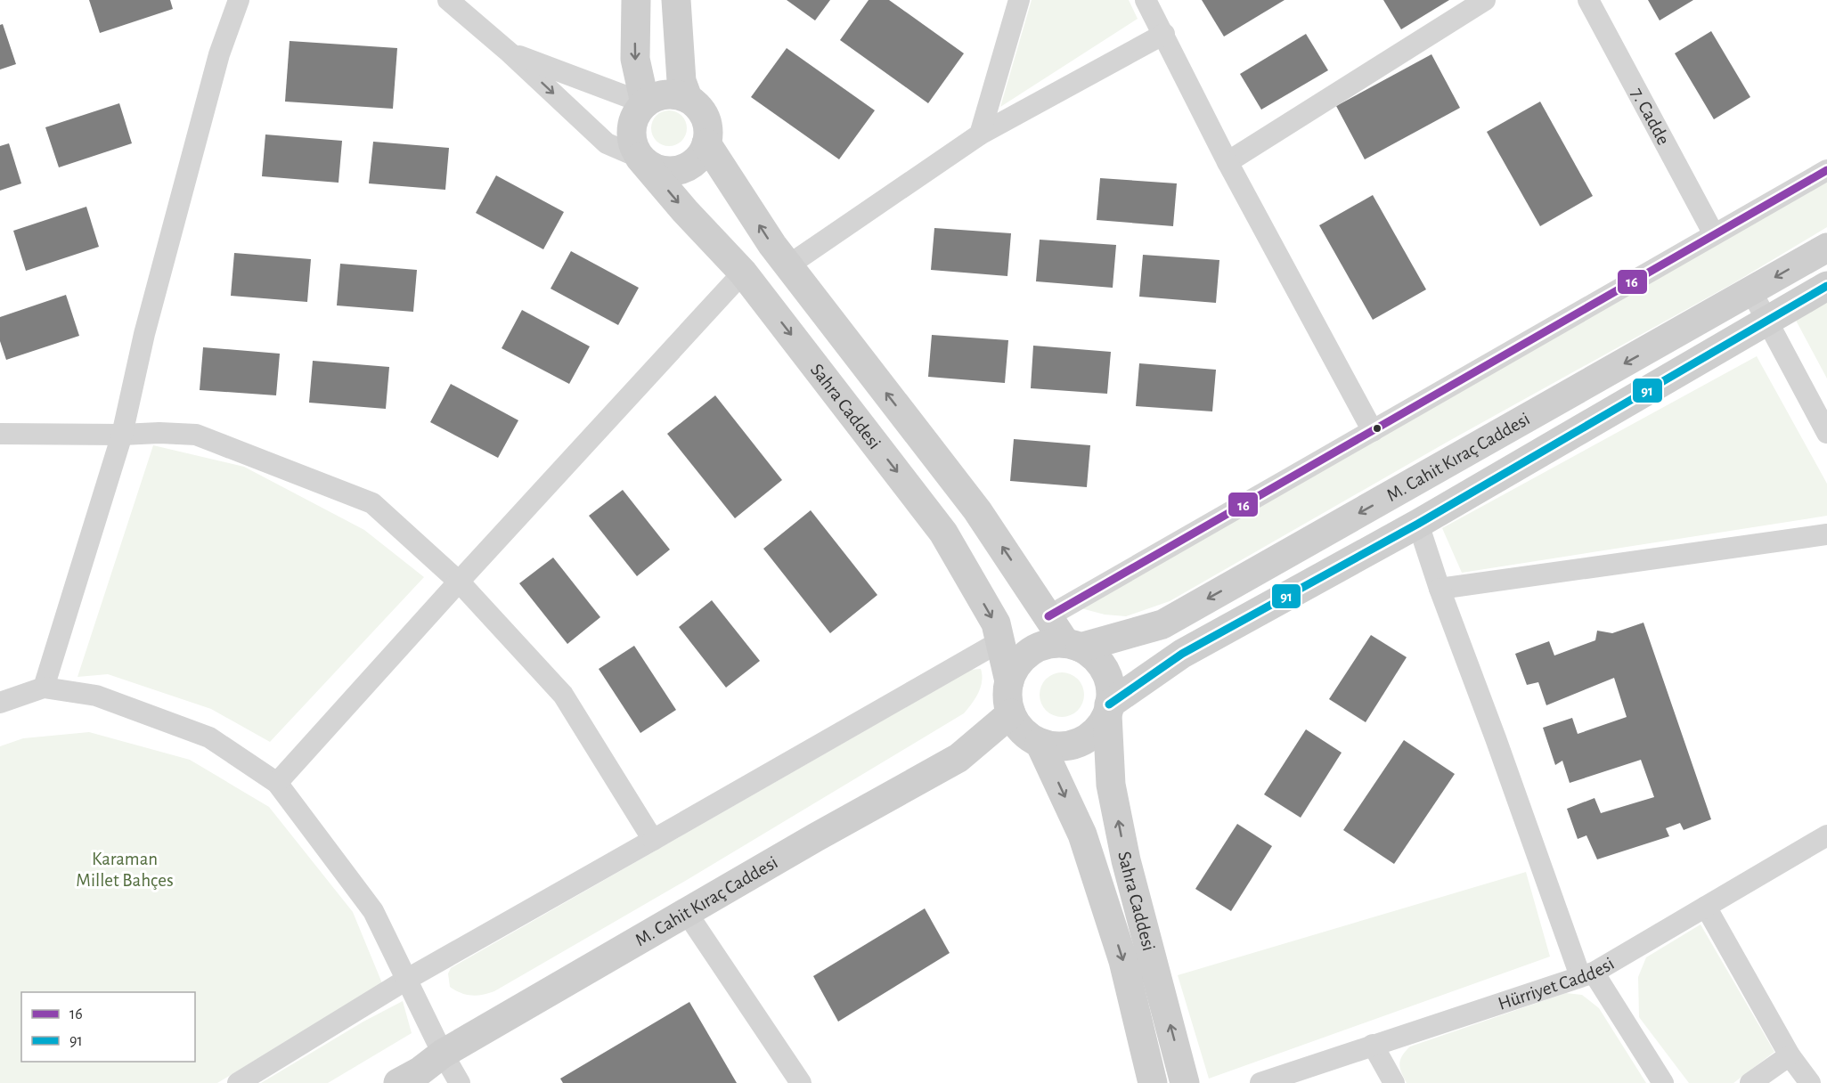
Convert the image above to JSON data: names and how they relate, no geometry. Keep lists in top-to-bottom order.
{
  "streets": {
    "street": [
      "7. Cadde",
      "Sahra Caddesi",
      "M. Cahit Kıraç Caddesi",
      "Hürriyet Caddesi"
    ]
  },
  "crossings": [
    ["Sahra Caddesi", "M. Cahit Kıraç Caddesi"]
  ],
  "parks": ["Karaman Millet Bahçes"],
  "lines": ["transit line 16", "transit line 91"],
  "legend": ["16", "91"]
}
